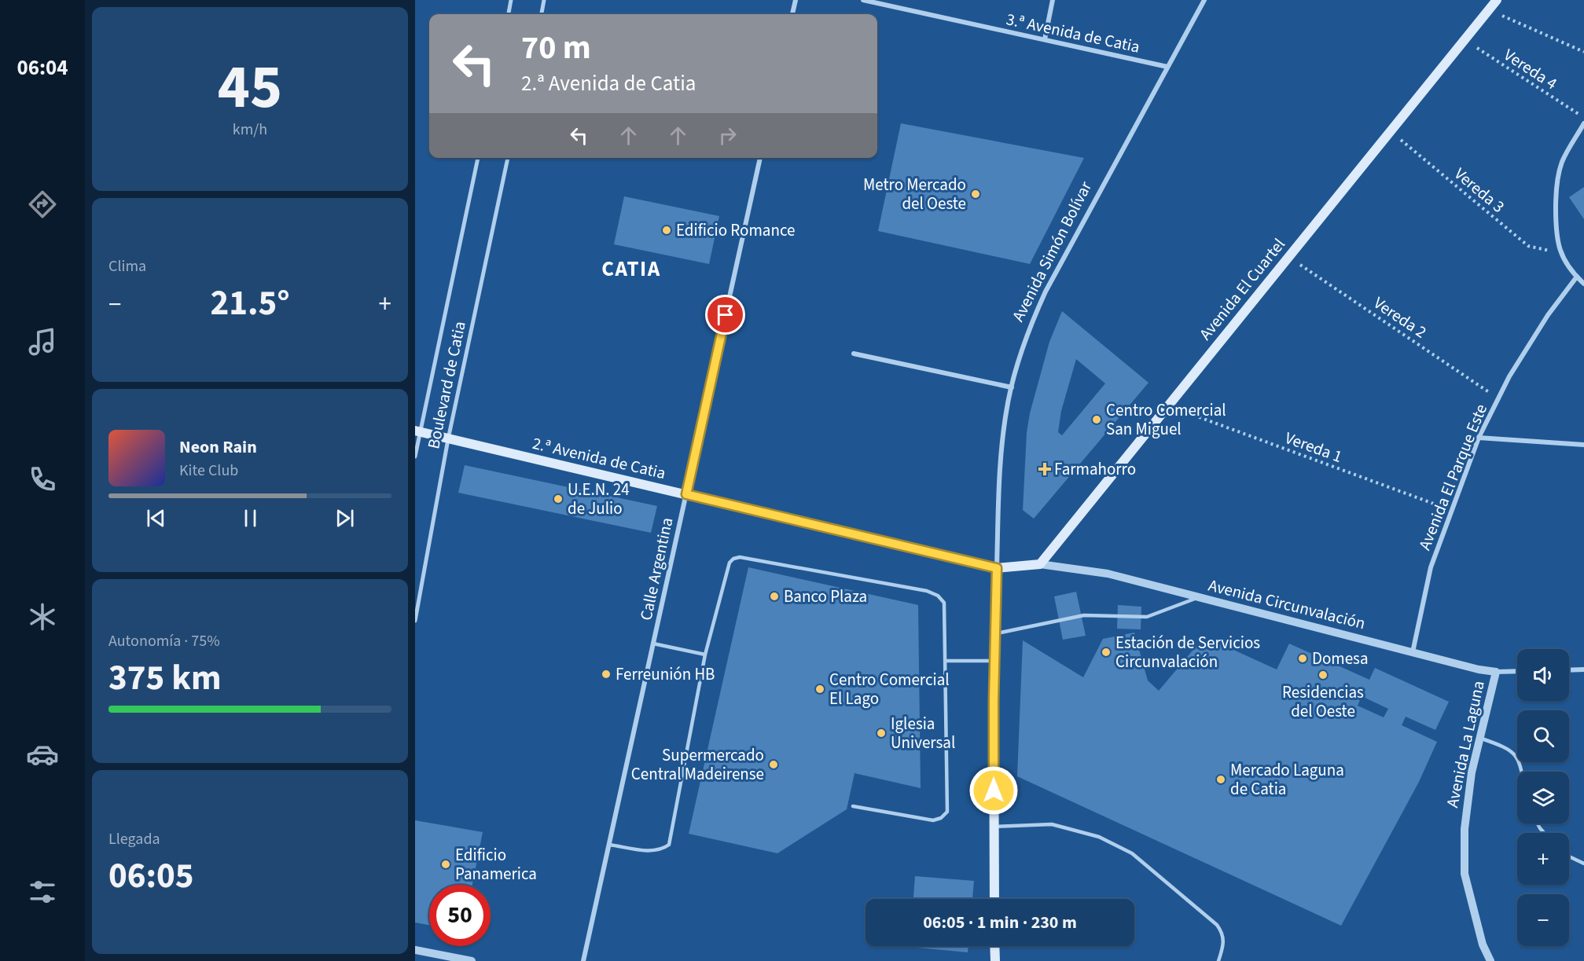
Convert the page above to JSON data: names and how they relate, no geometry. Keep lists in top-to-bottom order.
{
  "streets": {
    "main road": ["Avenida Simón Bolívar", "Avenida El Cuartel", "2.ª Avenida de Catia"],
    "street": [
      "3.ª Avenida de Catia",
      "Boulevard de Catia",
      "Avenida El Parque Este",
      "Calle Argentina",
      "Avenida Circunvalación",
      "Avenida La Laguna"
    ],
    "path": [
      "Vereda 4",
      "Vereda 3",
      "Vereda 2",
      "Vereda 1"
    ]
  },
  "crossings": [
    ["3.ª Avenida de Catia", "Avenida Simón Bolívar"],
    ["Vereda 4", "Avenida El Cuartel"],
    ["Vereda 3", "Avenida El Cuartel"],
    ["Avenida Simón Bolívar", "2.ª Avenida de Catia"],
    ["Avenida El Cuartel", "Vereda 2"],
    ["Avenida El Cuartel", "Vereda 1"],
    ["Avenida El Cuartel", "Avenida Circunvalación"],
    ["Vereda 2", "Avenida El Parque Este"],
    ["Boulevard de Catia", "2.ª Avenida de Catia"],
    ["Vereda 1", "Avenida El Parque Este"],
    ["2.ª Avenida de Catia", "Calle Argentina"],
    ["Avenida El Parque Este", "Avenida Circunvalación"],
    ["Avenida Circunvalación", "Avenida La Laguna"]
  ],
  "districts": ["CATIA"],
  "places": {
    "other": [
      "Metro Mercado del Oeste",
      "Edificio Romance",
      "Centro Comercial San Miguel",
      "U.E.N. 24 de Julio",
      "Banco Plaza",
      "Estación de Servicios Circunvalación",
      "Domesa",
      "Ferreunión HB",
      "Residencias del Oeste",
      "Centro Comercial El Lago",
      "Iglesia Universal",
      "Supermercado Central Madeirense",
      "Mercado Laguna de Catia",
      "Edificio Panamerica"
    ],
    "health": ["Farmahorro"]
  },
  "page": {
    "tabs": "06:04",
    "tile": [
      ["45", "km/h"],
      "Clima",
      ["Autonomía · 75%", "375 km"],
      ["Llegada", "06:05"]
    ],
    "turn": ["70 m", "2.ª Avenida de Catia"],
    "heat": ["−", "21.5°", "+"],
    "song": ["Neon Rain", "Kite Club"],
    "map_buttons": ["+", "−"],
    "limit": "50",
    "trip": "06:05 · 1 min · 230 m"
  }
}
